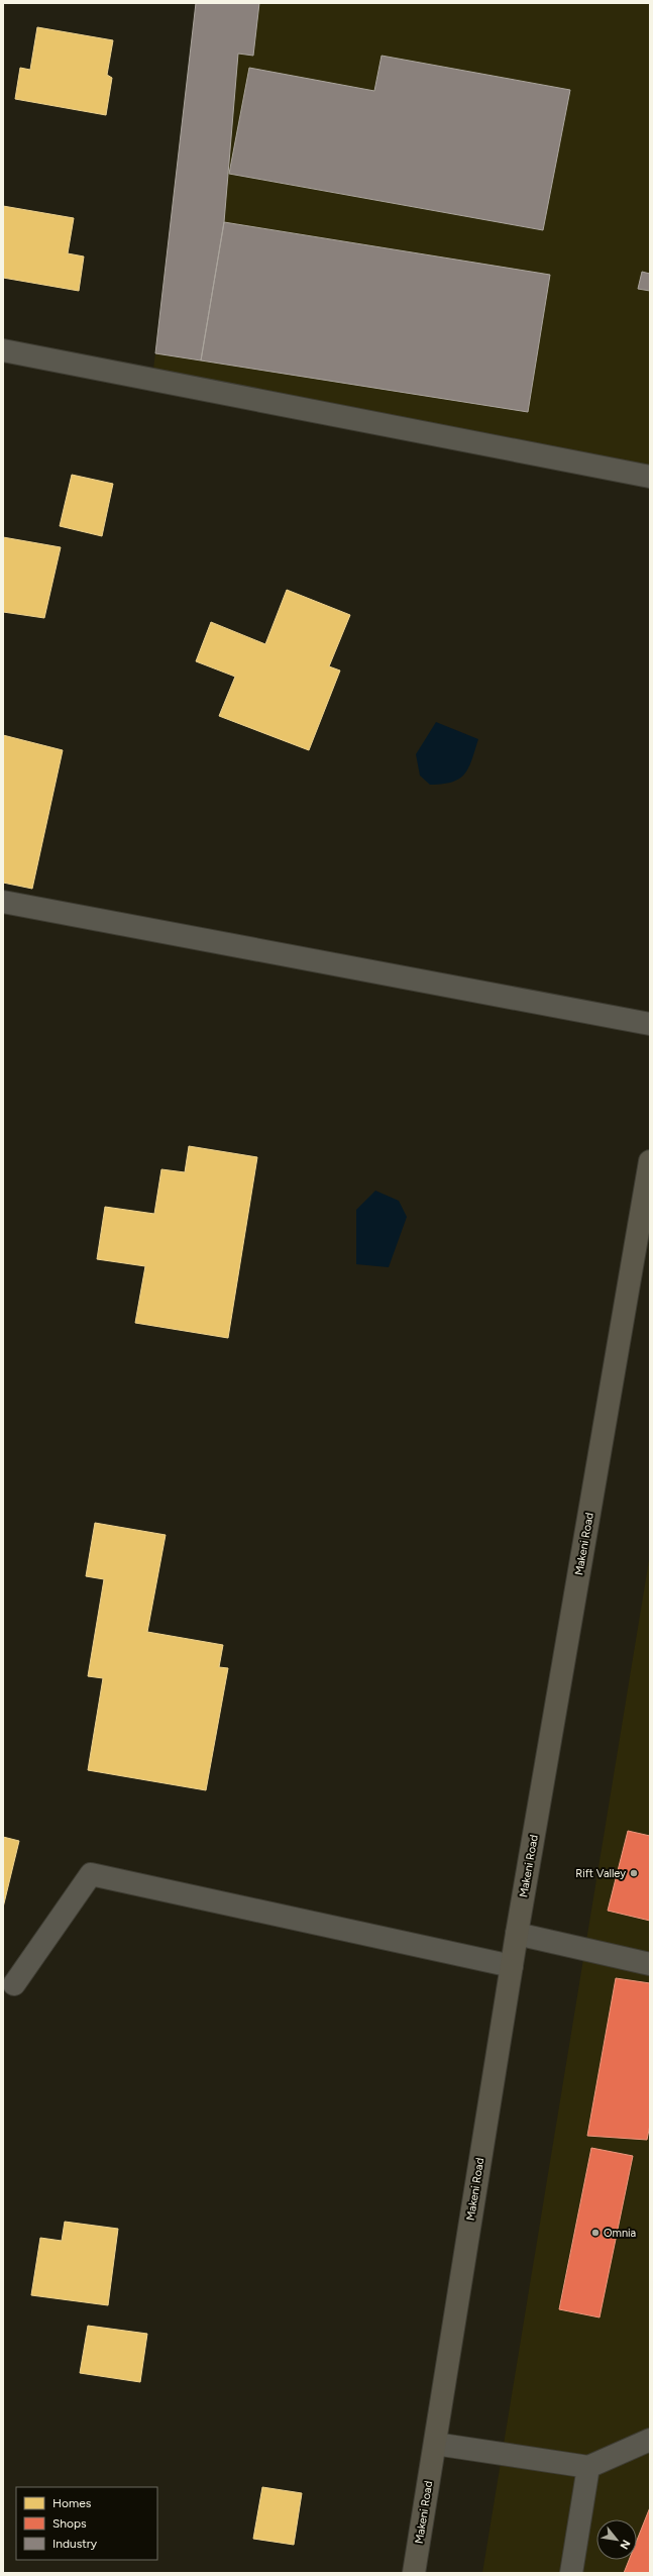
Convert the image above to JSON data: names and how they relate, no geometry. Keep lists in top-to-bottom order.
{
  "streets": {
    "main road": ["Makeni Road"]
  },
  "places": ["Rift Valley", "Omnia"],
  "legend": ["Homes", "Shops", "Industry"],
  "north": "bottom right"
}
